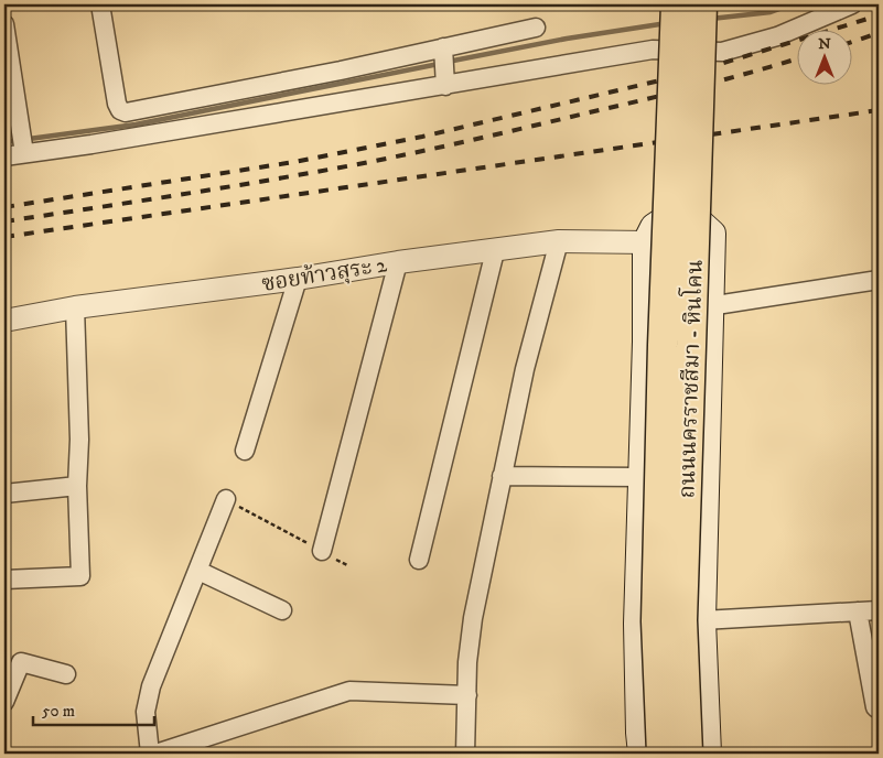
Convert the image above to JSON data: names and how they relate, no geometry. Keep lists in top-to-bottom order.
{
  "streets": {
    "main road": ["ถนนนครราชสีมา - หินโคน"],
    "street": ["ซอยท้าวสุระ 2"]
  },
  "scale_bar": "50 m",
  "north": "top"
}
